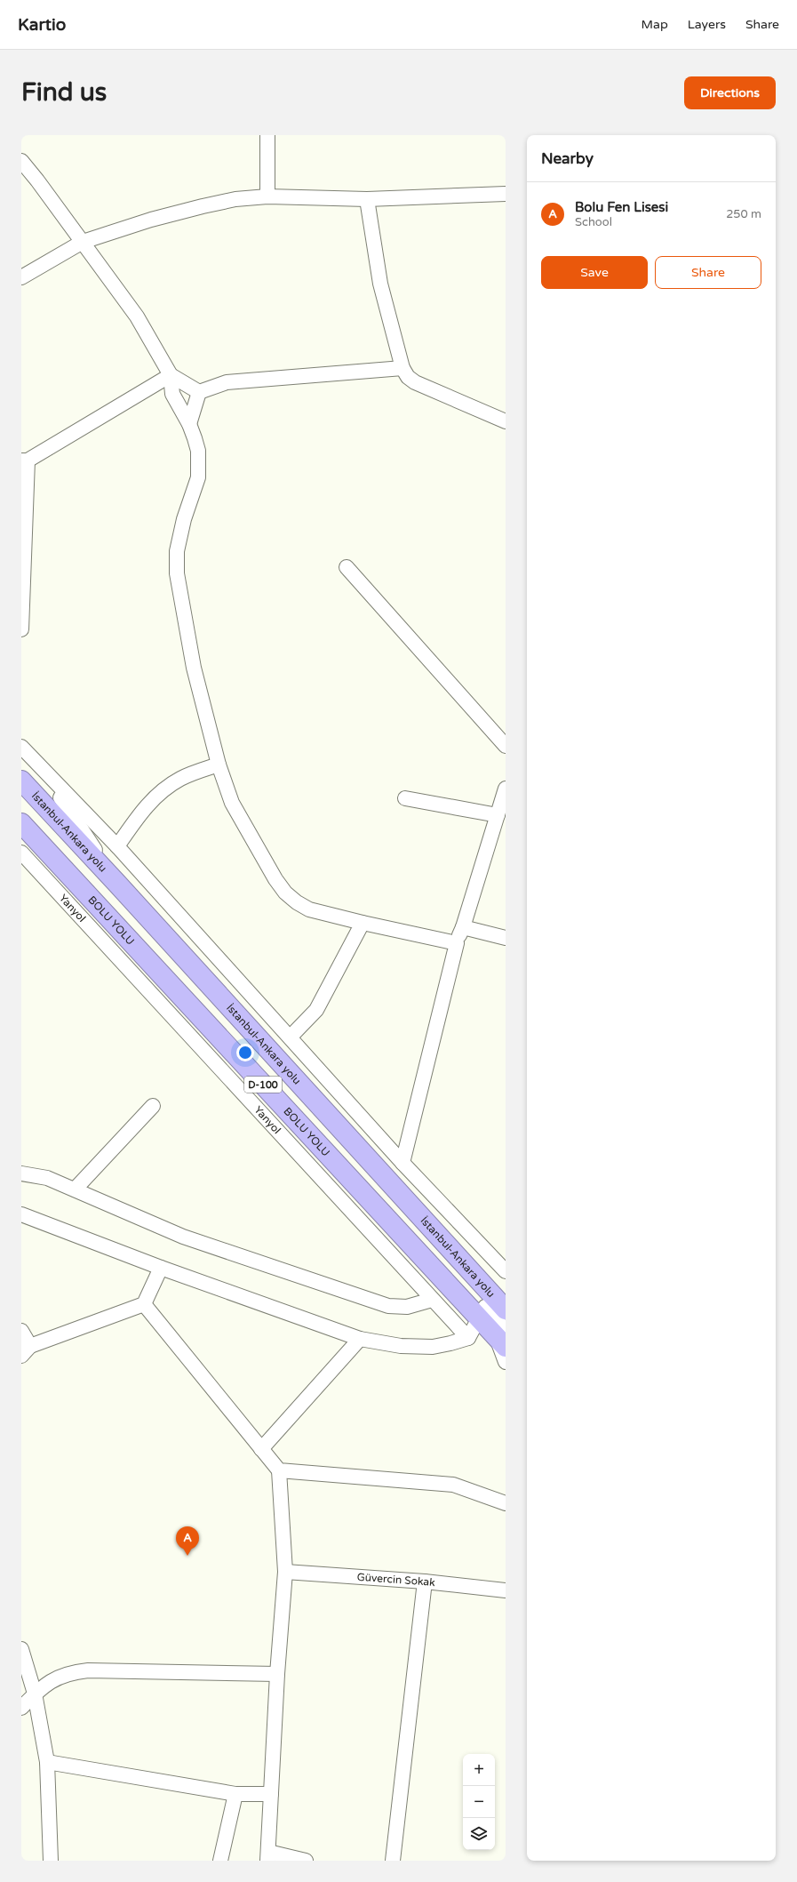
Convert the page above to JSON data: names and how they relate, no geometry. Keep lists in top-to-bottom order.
{
  "streets": {
    "highway": ["İstanbul-Ankara yolu", "BOLU YOLU", "D-100"],
    "street": ["Yanyol", "Güvercin Sokak"]
  },
  "page": {
    "header": "Kartio",
    "nav": ["Map", "Layers", "Share"],
    "buttons": [
      "Directions",
      ["Save", "Share"]
    ],
    "title": "Find us",
    "heading": "Nearby",
    "list": [
      {
        "mark": "A",
        "name": "Bolu Fen Lisesi",
        "note": "School",
        "value": "250 m"
      }
    ],
    "pins": "A",
    "map_buttons": ["+", "−"]
  }
}
